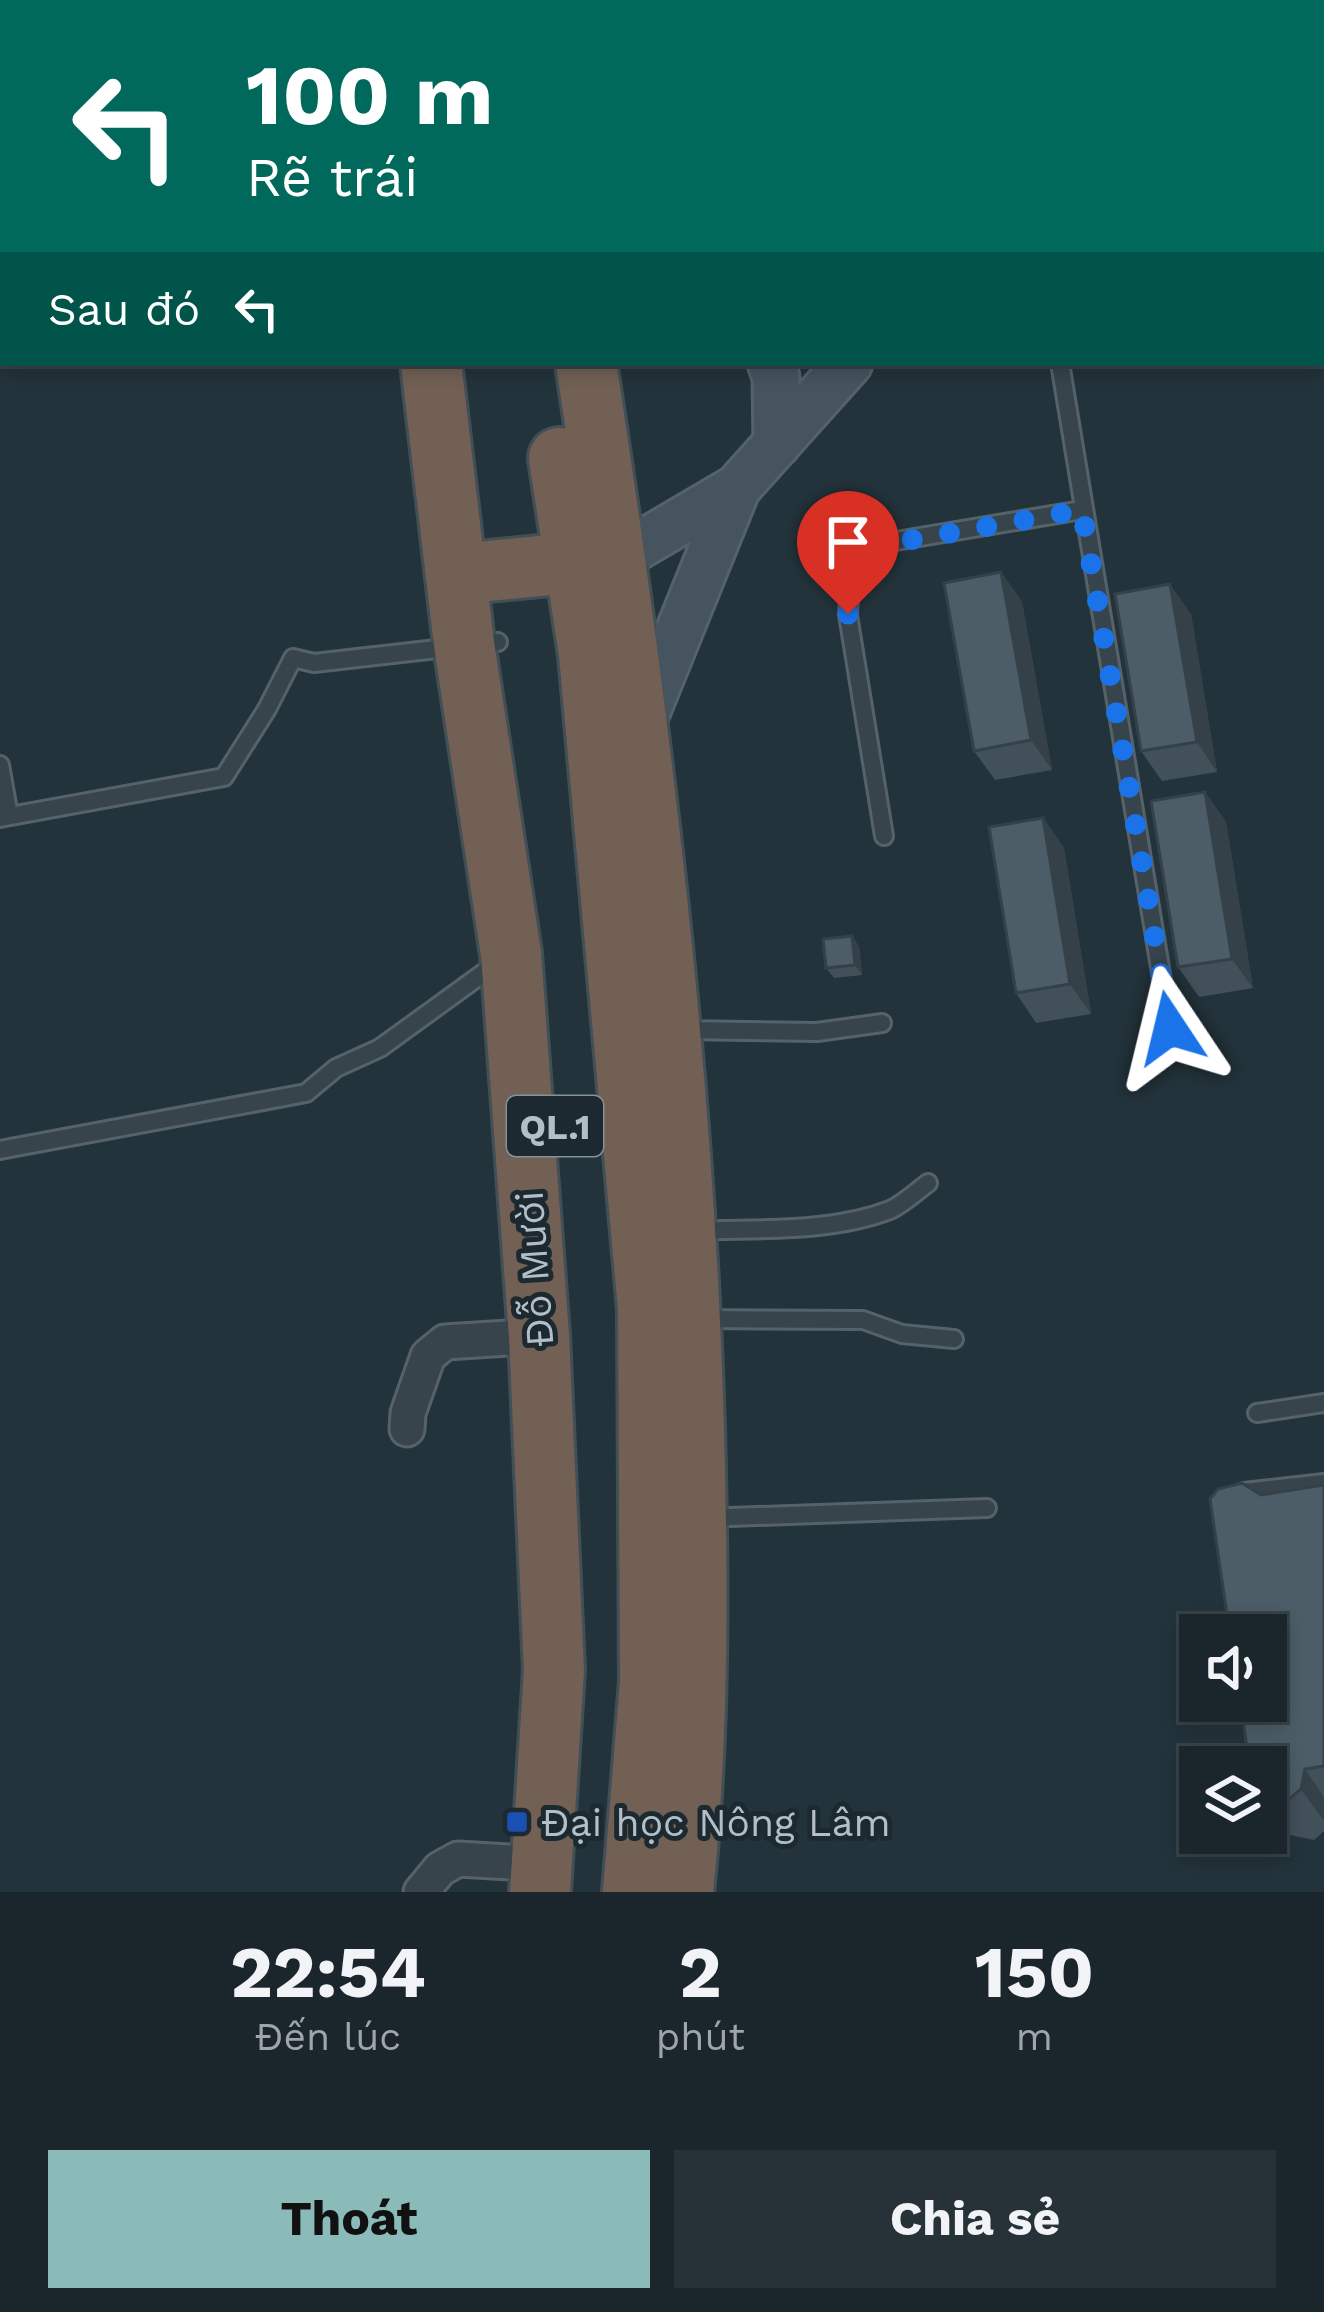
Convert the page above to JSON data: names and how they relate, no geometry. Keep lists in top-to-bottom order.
{
  "streets": {
    "highway": ["QL.1", "Đỗ Mười"]
  },
  "places": {
    "transit": ["Đại học Nông Lâm"]
  },
  "page": {
    "turn": ["100 m", "Rẽ trái"],
    "then": "Sau đó",
    "eta": [
      "22:54",
      "Đến lúc",
      "2",
      "phút",
      "150",
      "m"
    ],
    "buttons": ["Thoát", "Chia sẻ"]
  }
}
